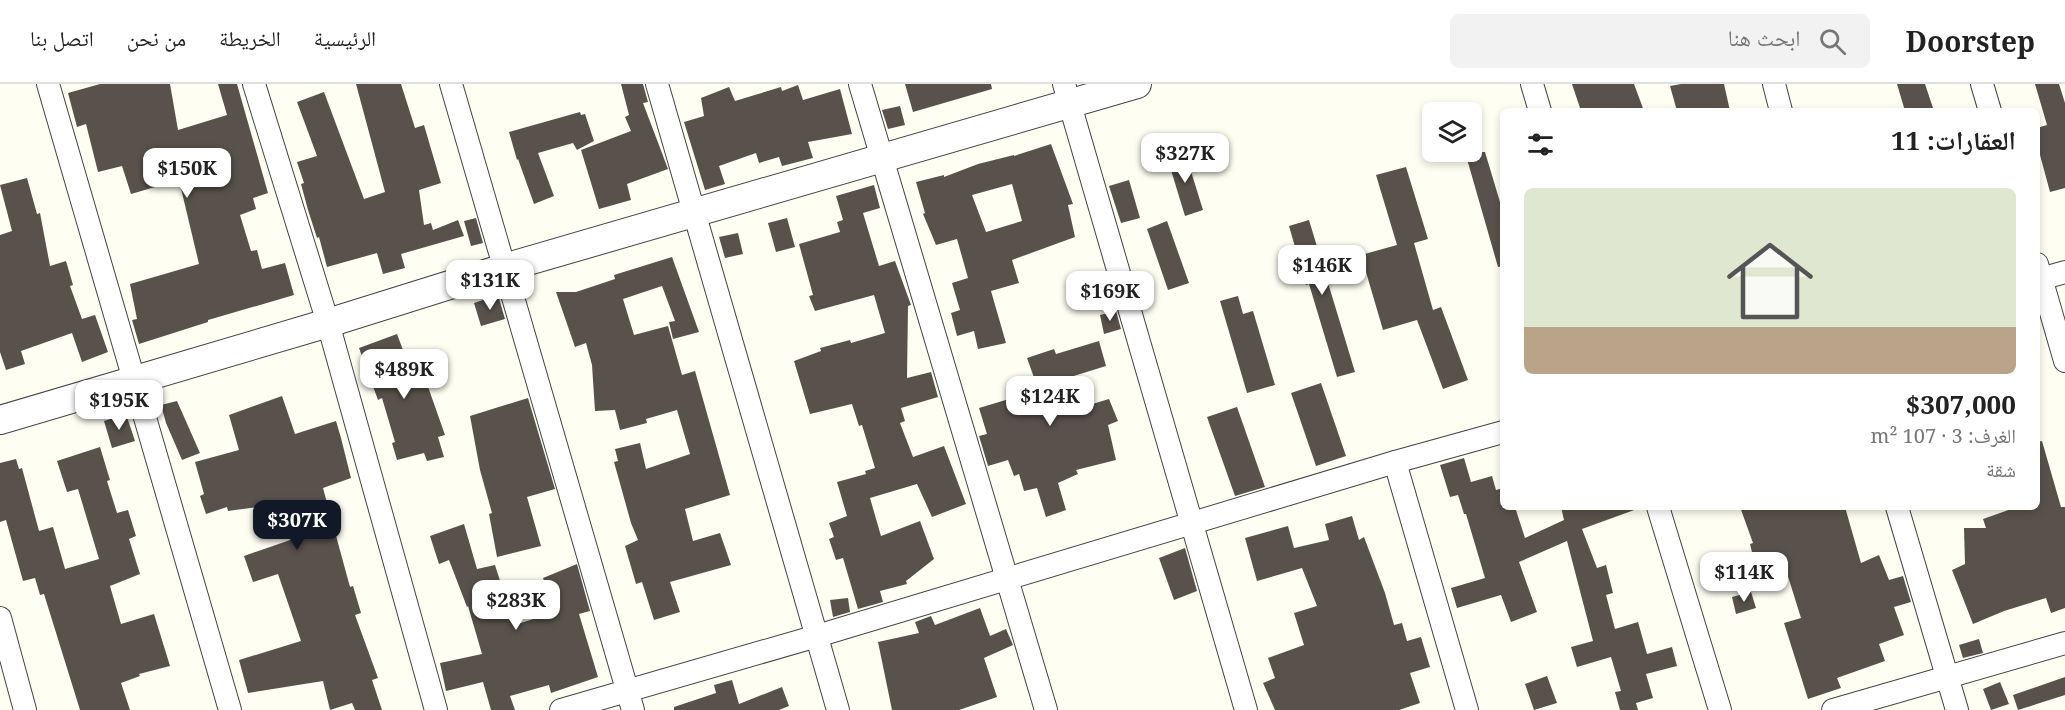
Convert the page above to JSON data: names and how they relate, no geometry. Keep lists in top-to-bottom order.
{
  "page": {
    "header": "Doorstep",
    "search": "ابحث هنا",
    "nav": [
      "الرئيسية",
      "الخريطة",
      "من نحن",
      "اتصل بنا"
    ],
    "heading": "العقارات: 11",
    "price": [
      "$327K",
      "$150K",
      "$146K",
      "$131K",
      "$169K",
      "$489K",
      "$124K",
      "$195K",
      "$307K",
      "$114K",
      "$283K"
    ],
    "list": [
      {
        "name": "$307,000",
        "note": "الغرف: 3 · 107 m² · شقة"
      }
    ]
  }
}
